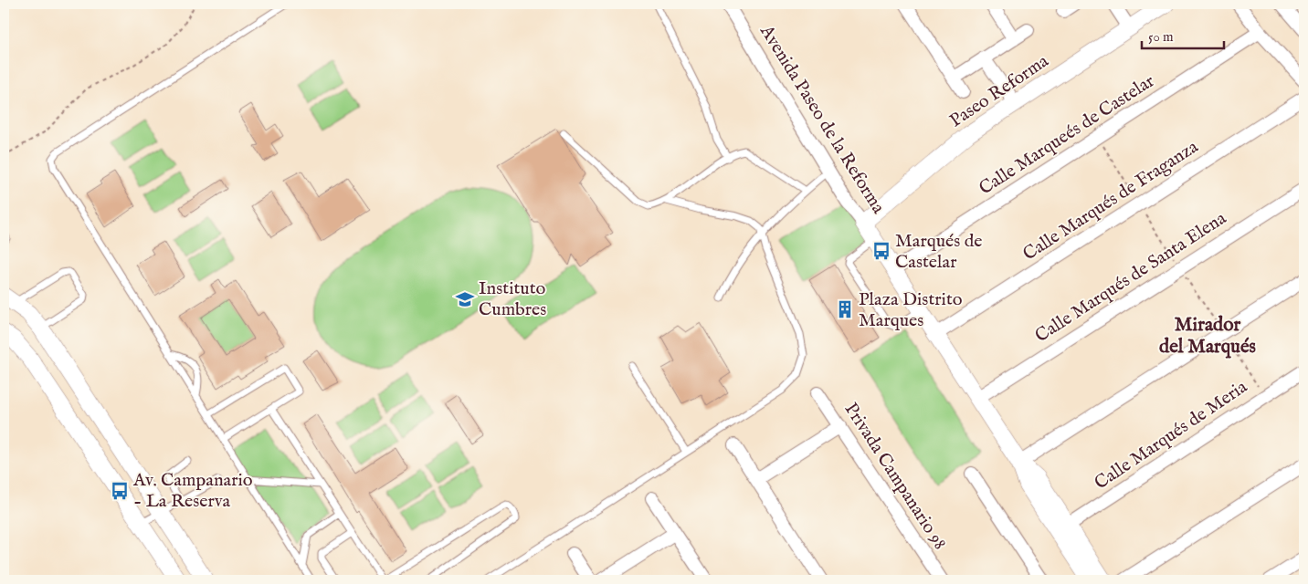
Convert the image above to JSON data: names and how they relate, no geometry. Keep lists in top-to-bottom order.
{
  "streets": {
    "street": [
      "Paseo Reforma",
      "Avenida Paseo de la Reforma",
      "Calle Marqueés de Castelar",
      "Calle Marqués de Fraganza",
      "Calle Marqués de Santa Elena",
      "Calle Marqués de Meria",
      "Privada Campanario 98"
    ]
  },
  "crossings": [
    ["Paseo Reforma", "Avenida Paseo de la Reforma"],
    ["Avenida Paseo de la Reforma", "Calle Marqueés de Castelar"],
    ["Avenida Paseo de la Reforma", "Calle Marqués de Fraganza"],
    ["Avenida Paseo de la Reforma", "Calle Marqués de Santa Elena"],
    ["Avenida Paseo de la Reforma", "Calle Marqués de Meria"]
  ],
  "districts": ["Mirador del Marqués"],
  "places": {
    "bus stop": ["Marqués de Castelar", "Av. Campanario - La Reserva"],
    "school or university": ["Instituto Cumbres"],
    "building": ["Plaza Distrito Marques"]
  },
  "scale_bar": "50 m"
}
